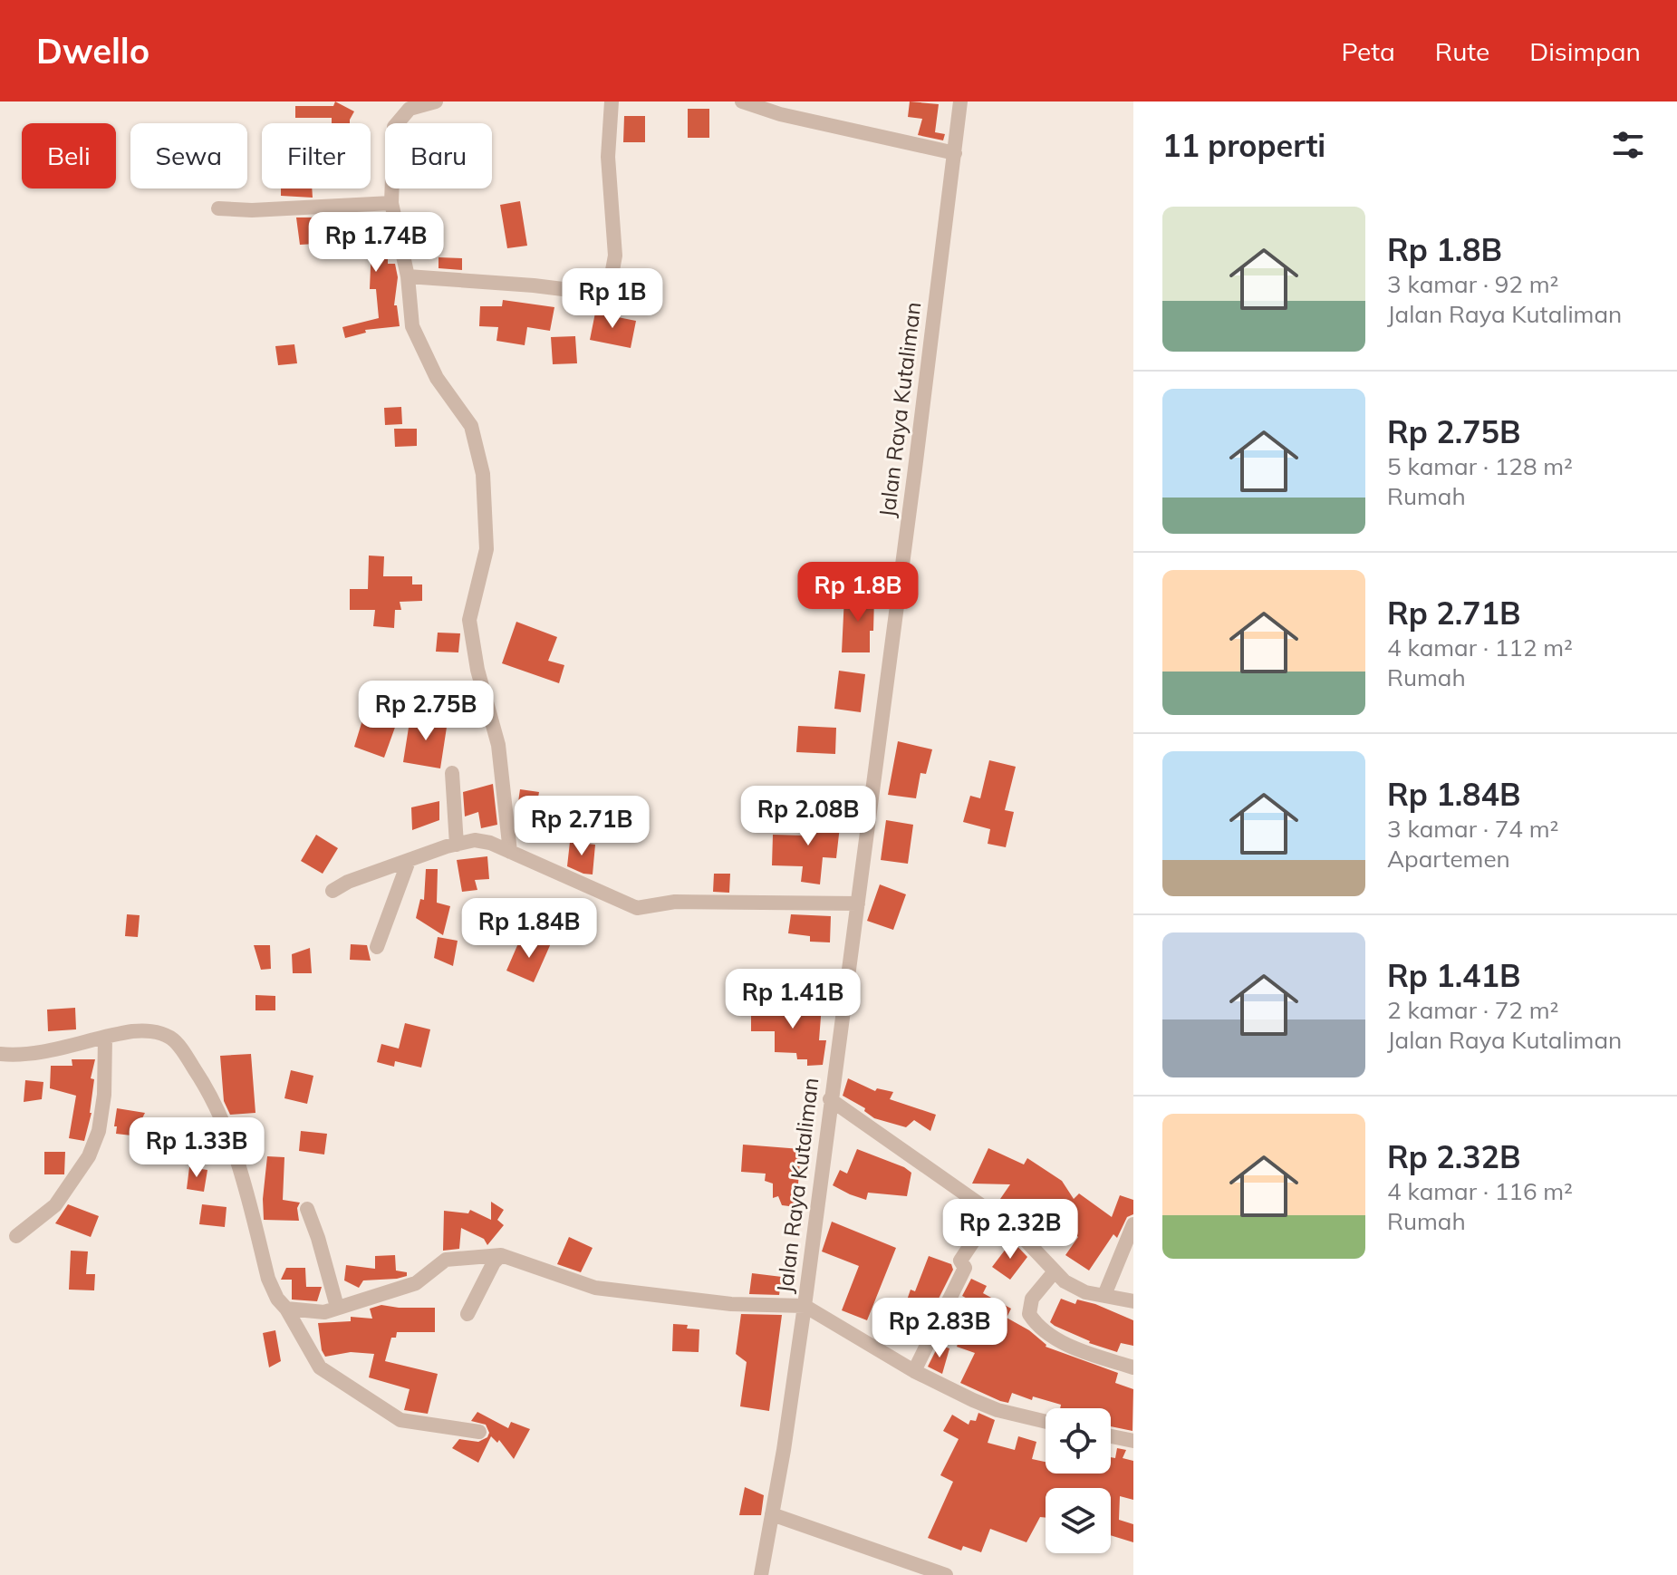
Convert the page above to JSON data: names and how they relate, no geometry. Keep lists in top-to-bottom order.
{
  "streets": {
    "street": ["Jalan Raya Kutaliman"]
  },
  "page": {
    "header": "Dwello",
    "nav": ["Peta", "Rute", "Disimpan"],
    "heading": "11 properti",
    "chip": [
      "Beli",
      "Sewa",
      "Filter",
      "Baru"
    ],
    "list": [
      {
        "name": "Rp 1.8B",
        "note": "3 kamar · 92 m² · Jalan Raya Kutaliman"
      },
      {
        "name": "Rp 2.75B",
        "note": "5 kamar · 128 m² · Rumah"
      },
      {
        "name": "Rp 2.71B",
        "note": "4 kamar · 112 m² · Rumah"
      },
      {
        "name": "Rp 1.84B",
        "note": "3 kamar · 74 m² · Apartemen"
      },
      {
        "name": "Rp 1.41B",
        "note": "2 kamar · 72 m² · Jalan Raya Kutaliman"
      },
      {
        "name": "Rp 2.32B",
        "note": "4 kamar · 116 m² · Rumah"
      }
    ],
    "price": [
      "Rp 1.74B",
      "Rp 1B",
      "Rp 1.8B",
      "Rp 2.75B",
      "Rp 2.08B",
      "Rp 2.71B",
      "Rp 1.84B",
      "Rp 1.41B",
      "Rp 1.33B",
      "Rp 2.32B",
      "Rp 2.83B"
    ]
  }
}
